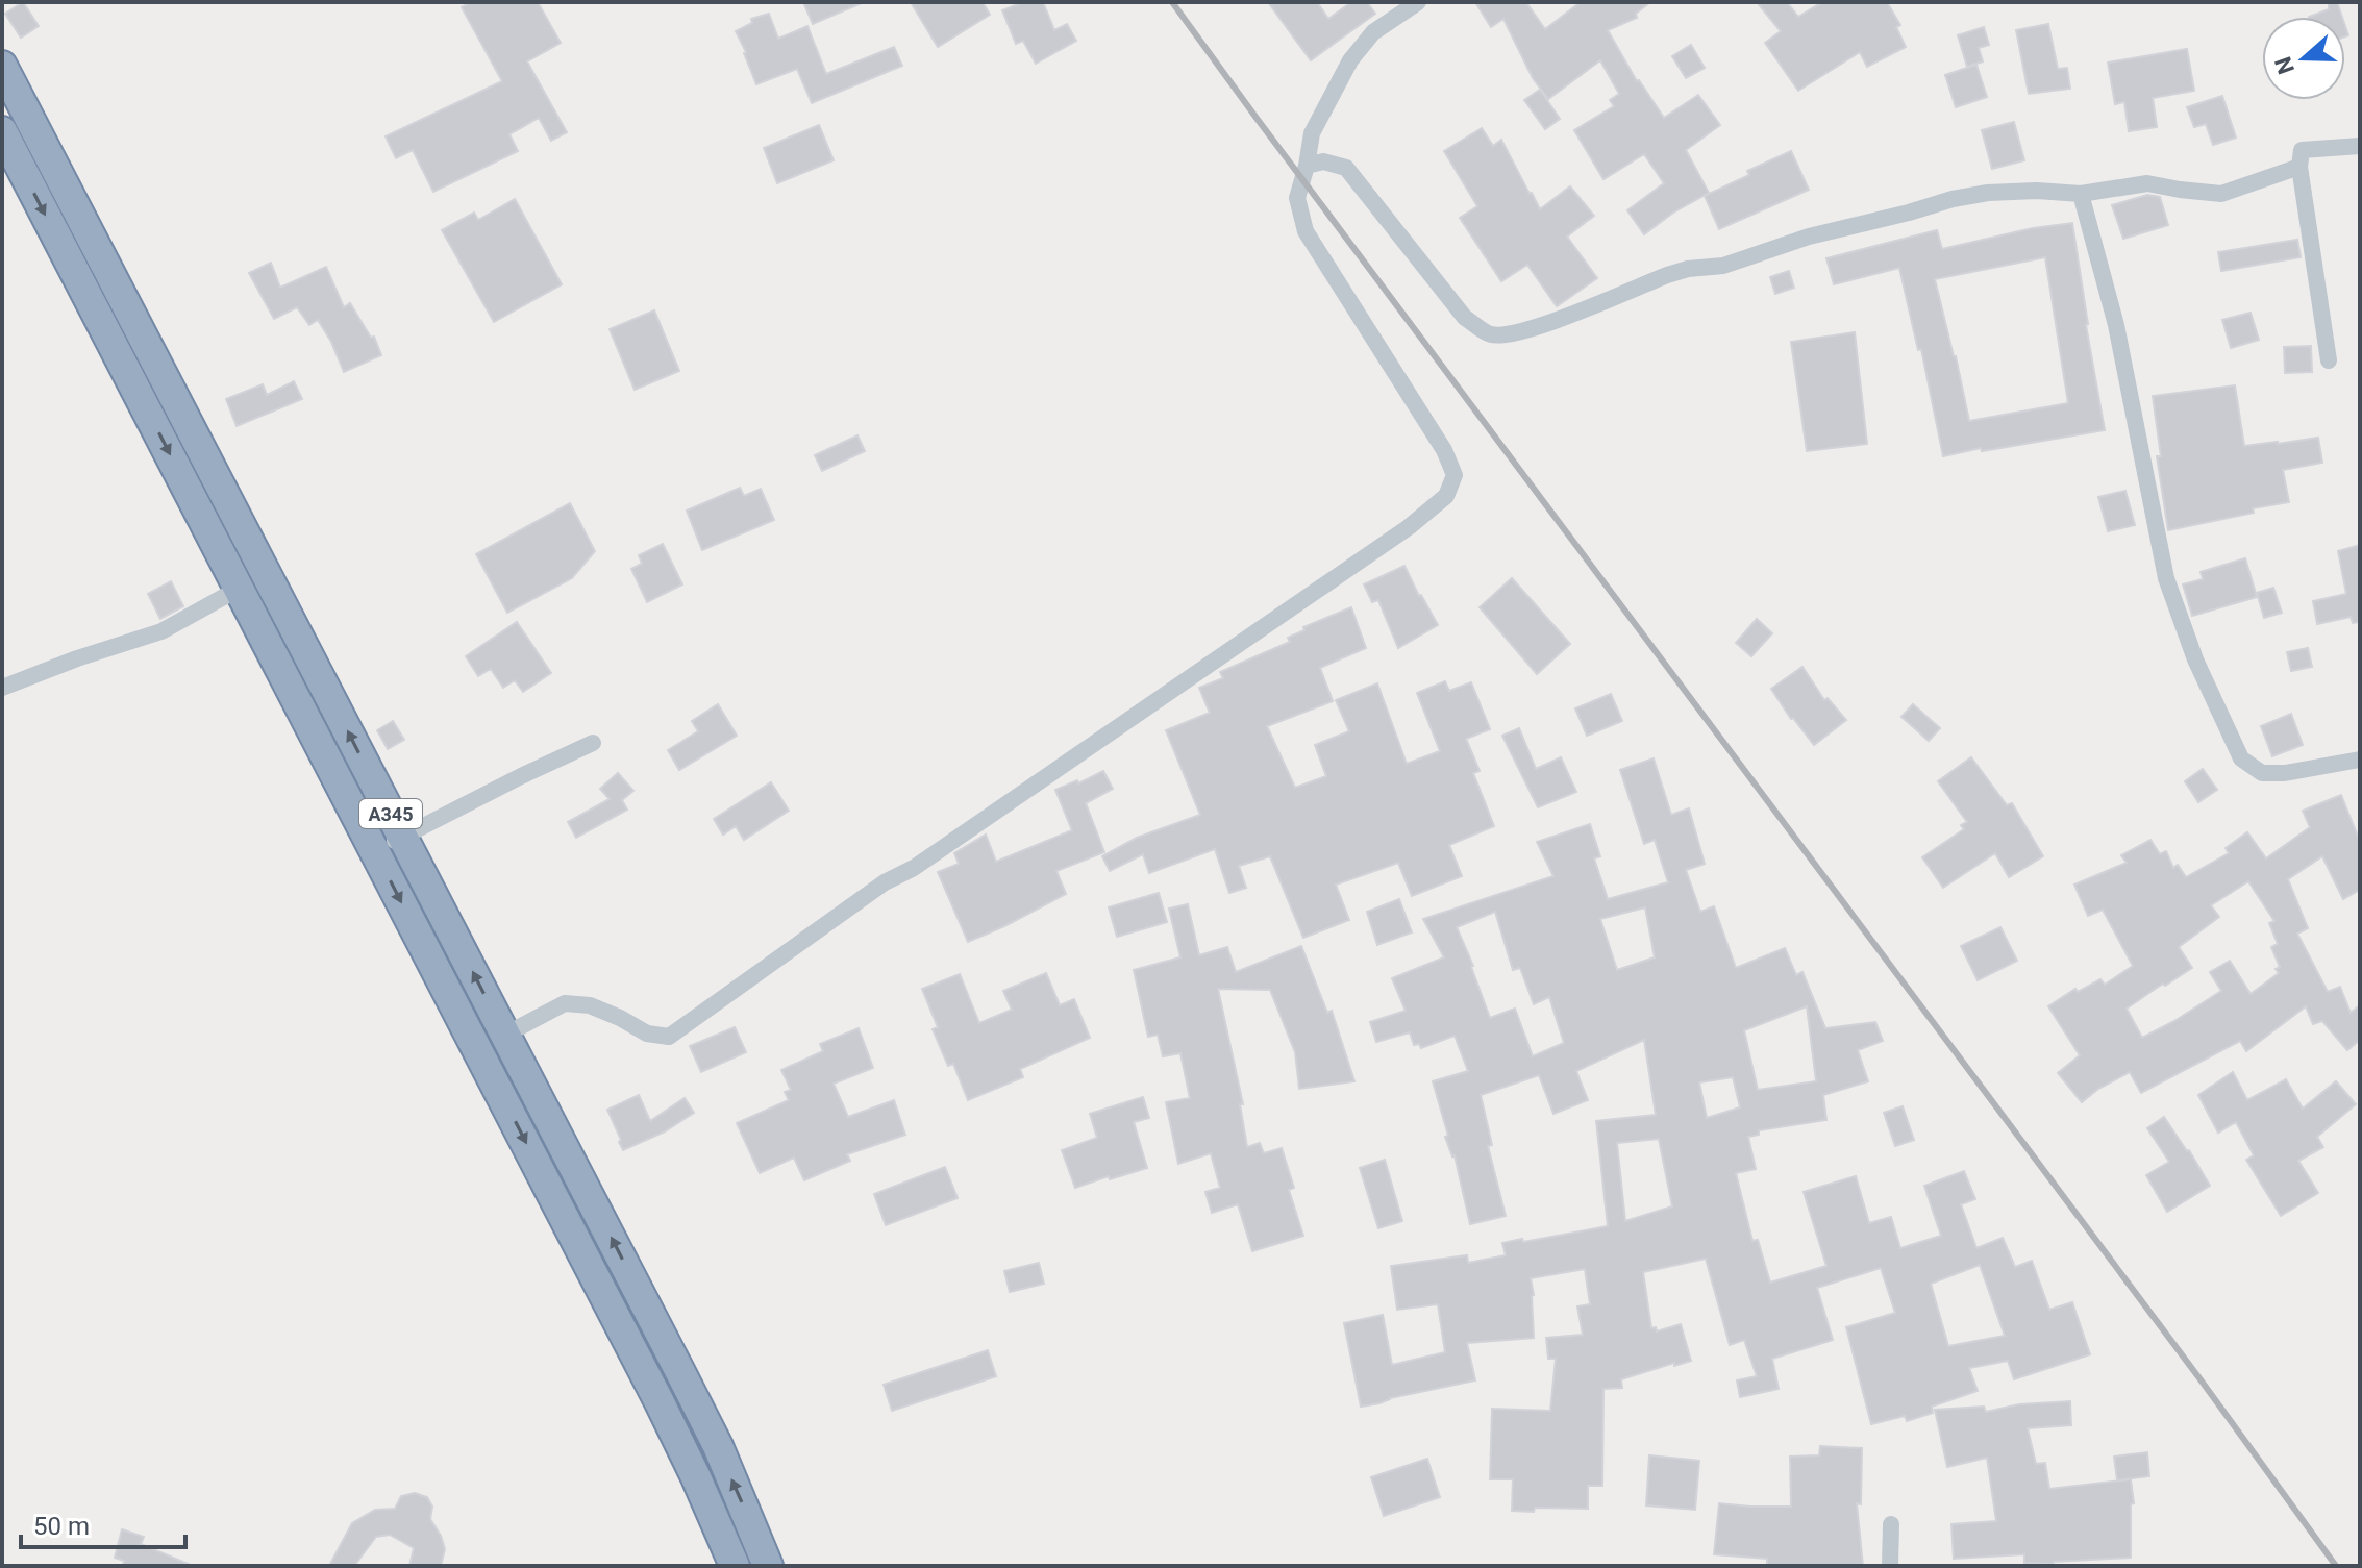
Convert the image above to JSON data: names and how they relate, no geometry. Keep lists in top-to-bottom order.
{
  "streets": {
    "highway": ["A345"]
  },
  "scale_bar": "50 m",
  "north": "left"
}
